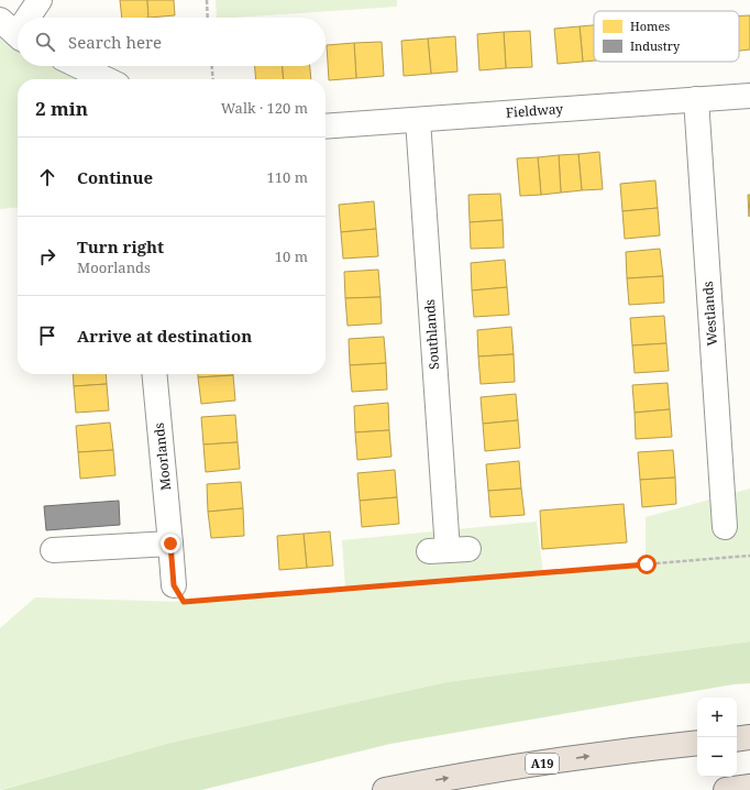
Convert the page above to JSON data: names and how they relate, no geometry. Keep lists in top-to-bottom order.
{
  "streets": {
    "highway": ["A19"],
    "street": [
      "Fieldway",
      "Westlands",
      "Southlands",
      "Moorlands"
    ]
  },
  "crossings": [
    ["Fieldway", "Westlands"],
    ["Fieldway", "Southlands"]
  ],
  "legend": ["Homes", "Industry"],
  "page": {
    "search": "Search here",
    "heading": ["2 min", "Walk · 120 m"],
    "list": [
      ["Continue", "110 m"],
      ["Turn right", "Moorlands", "10 m"],
      "Arrive at destination"
    ],
    "map_buttons": ["+", "−"]
  }
}
